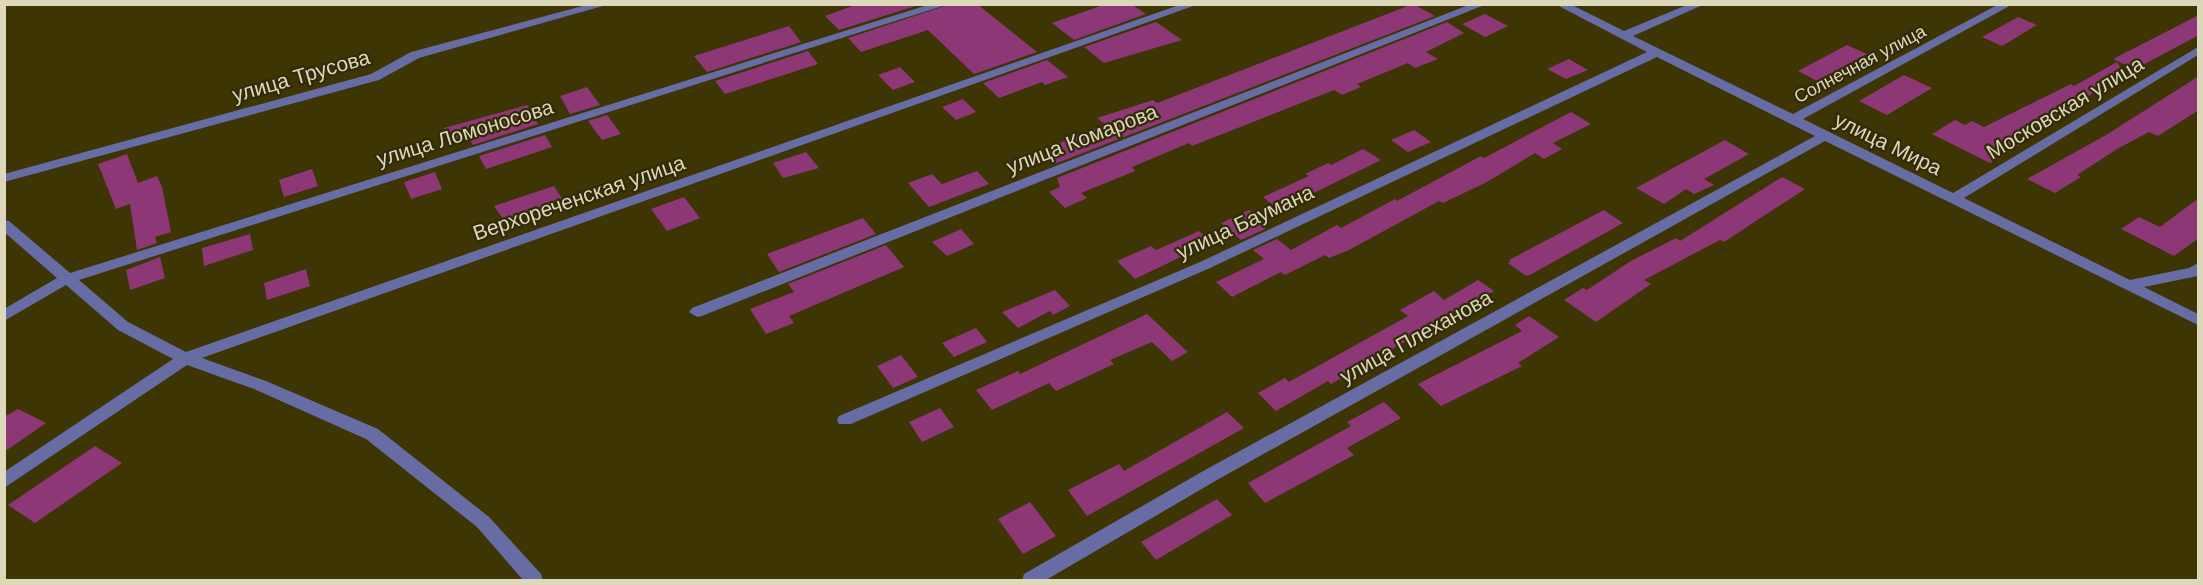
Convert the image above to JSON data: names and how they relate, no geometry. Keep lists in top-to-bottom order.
{
  "streets": {
    "street": [
      "Солнечная улица",
      "улица Трусова",
      "Московская улица",
      "улица Ломоносова",
      "улица Комарова",
      "улица Мира",
      "Верхореченская улица",
      "улица Баумана",
      "улица Плеханова"
    ]
  },
  "crossings": [
    ["Солнечная улица", "улица Мира"],
    ["Московская улица", "улица Мира"],
    ["улица Мира", "улица Баумана"],
    ["улица Мира", "улица Плеханова"]
  ]
}
